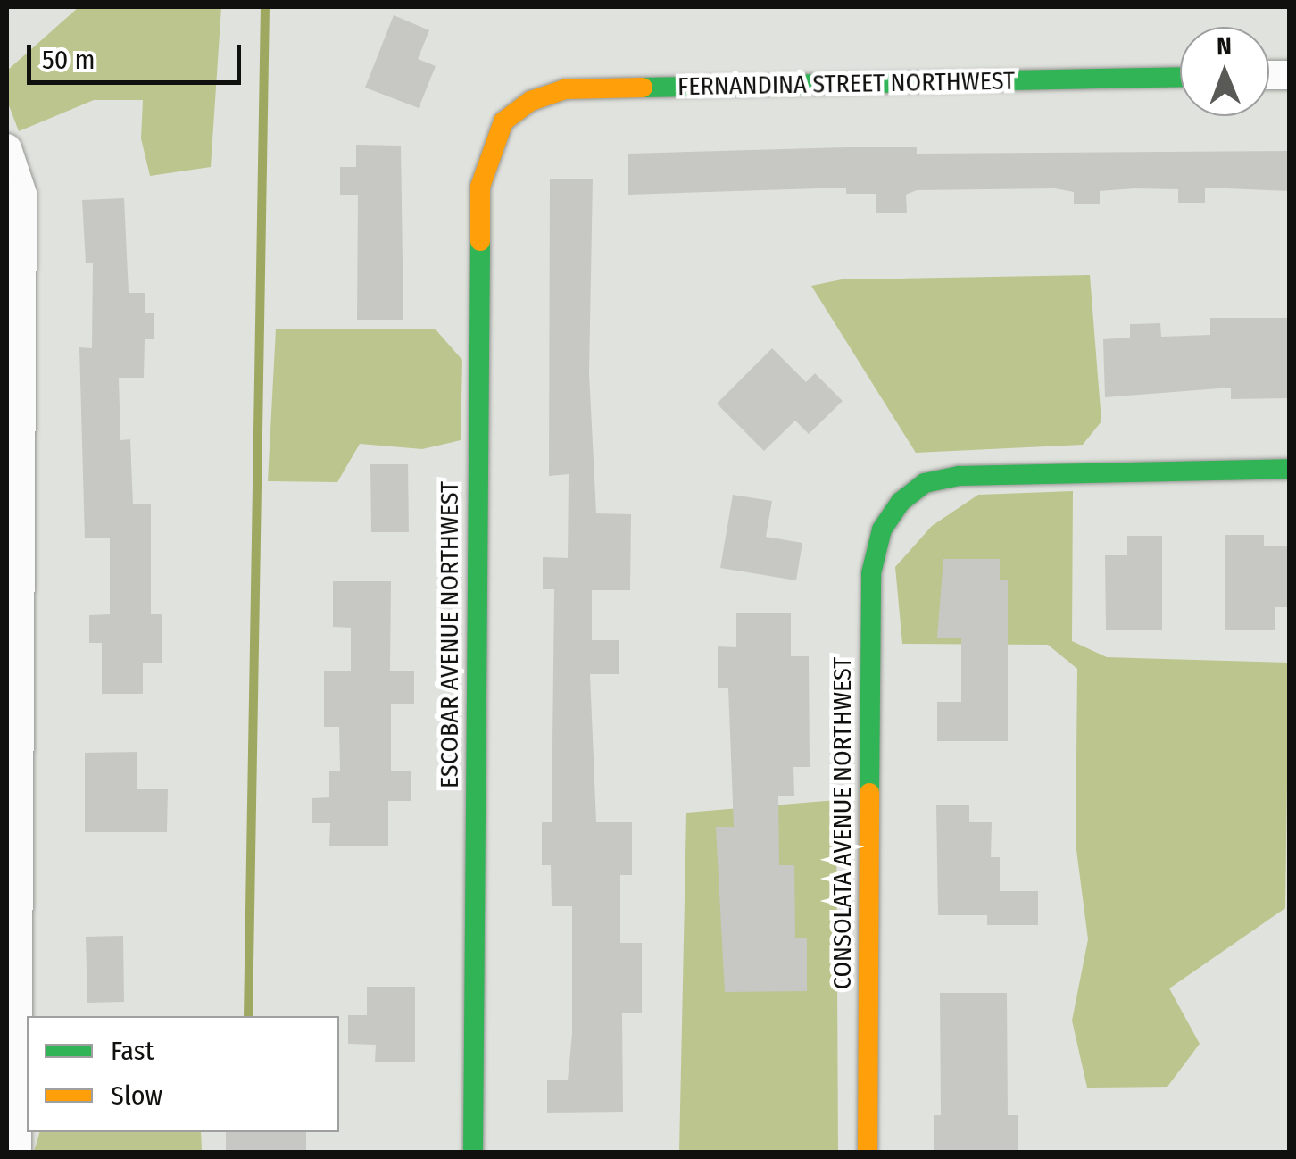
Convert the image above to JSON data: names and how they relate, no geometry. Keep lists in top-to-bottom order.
{
  "streets": {
    "street": ["FERNANDINA STREET NORTHWEST", "ESCOBAR AVENUE NORTHWEST", "CONSOLATA AVENUE NORTHWEST"]
  },
  "crossings": [
    ["FERNANDINA STREET NORTHWEST", "ESCOBAR AVENUE NORTHWEST"]
  ],
  "legend": ["Fast", "Slow"],
  "scale_bar": "50 m",
  "north": "top"
}
